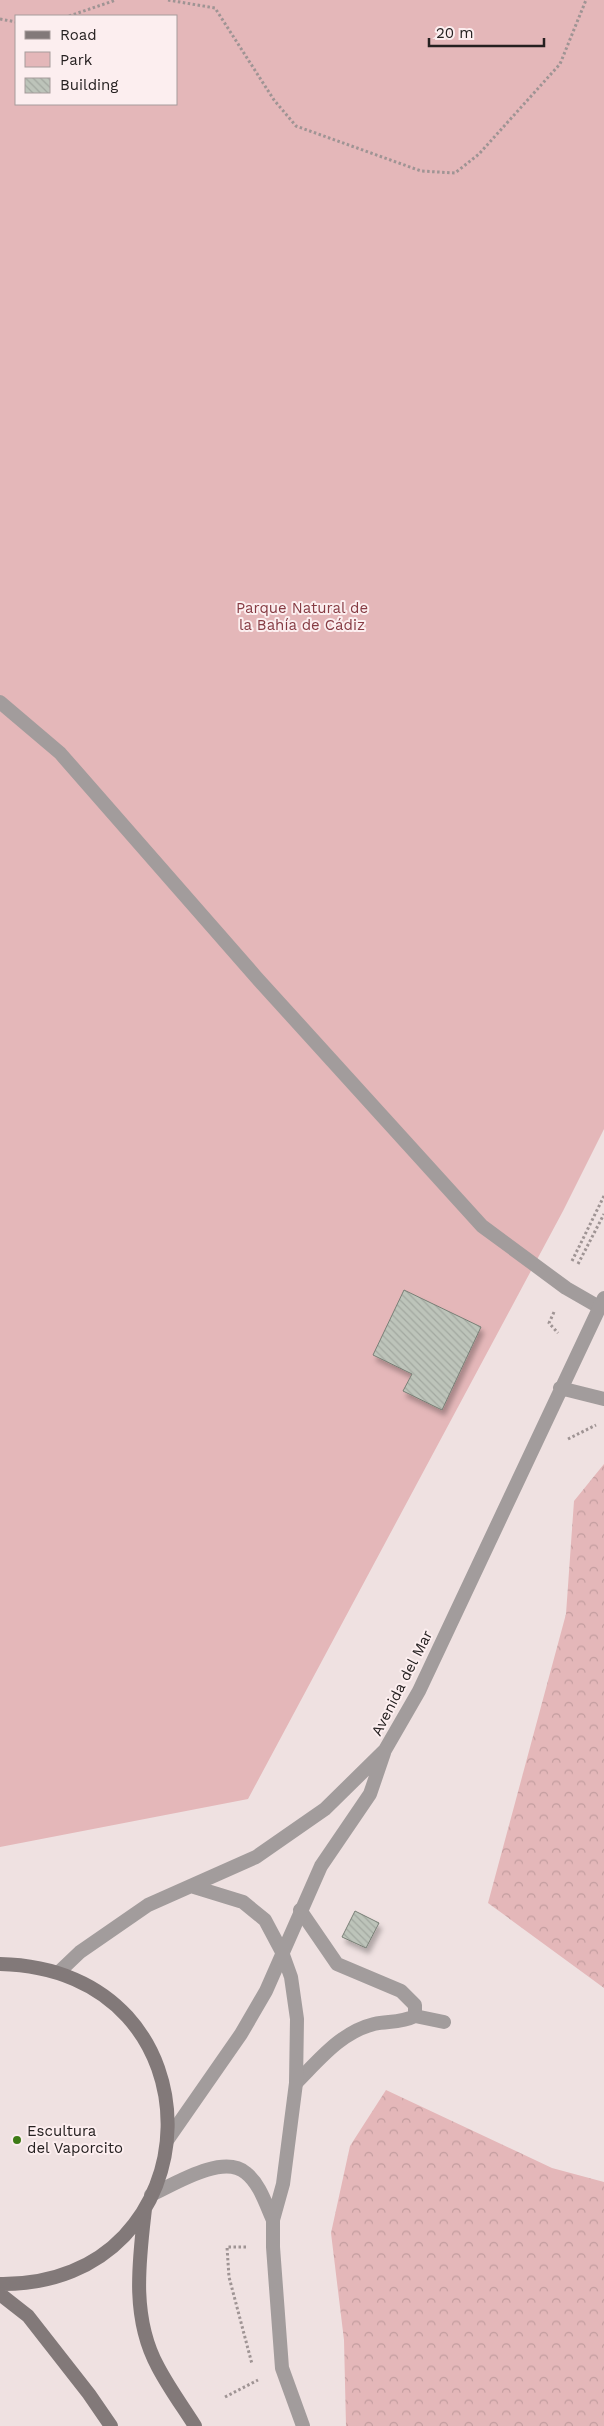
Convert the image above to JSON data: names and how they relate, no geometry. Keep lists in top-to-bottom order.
{
  "streets": {
    "street": ["Avenida del Mar"]
  },
  "parks": ["Parque Natural de la Bahía de Cádiz"],
  "places": ["Escultura del Vaporcito"],
  "legend": ["Road", "Park", "Building"],
  "scale_bar": "20 m"
}
